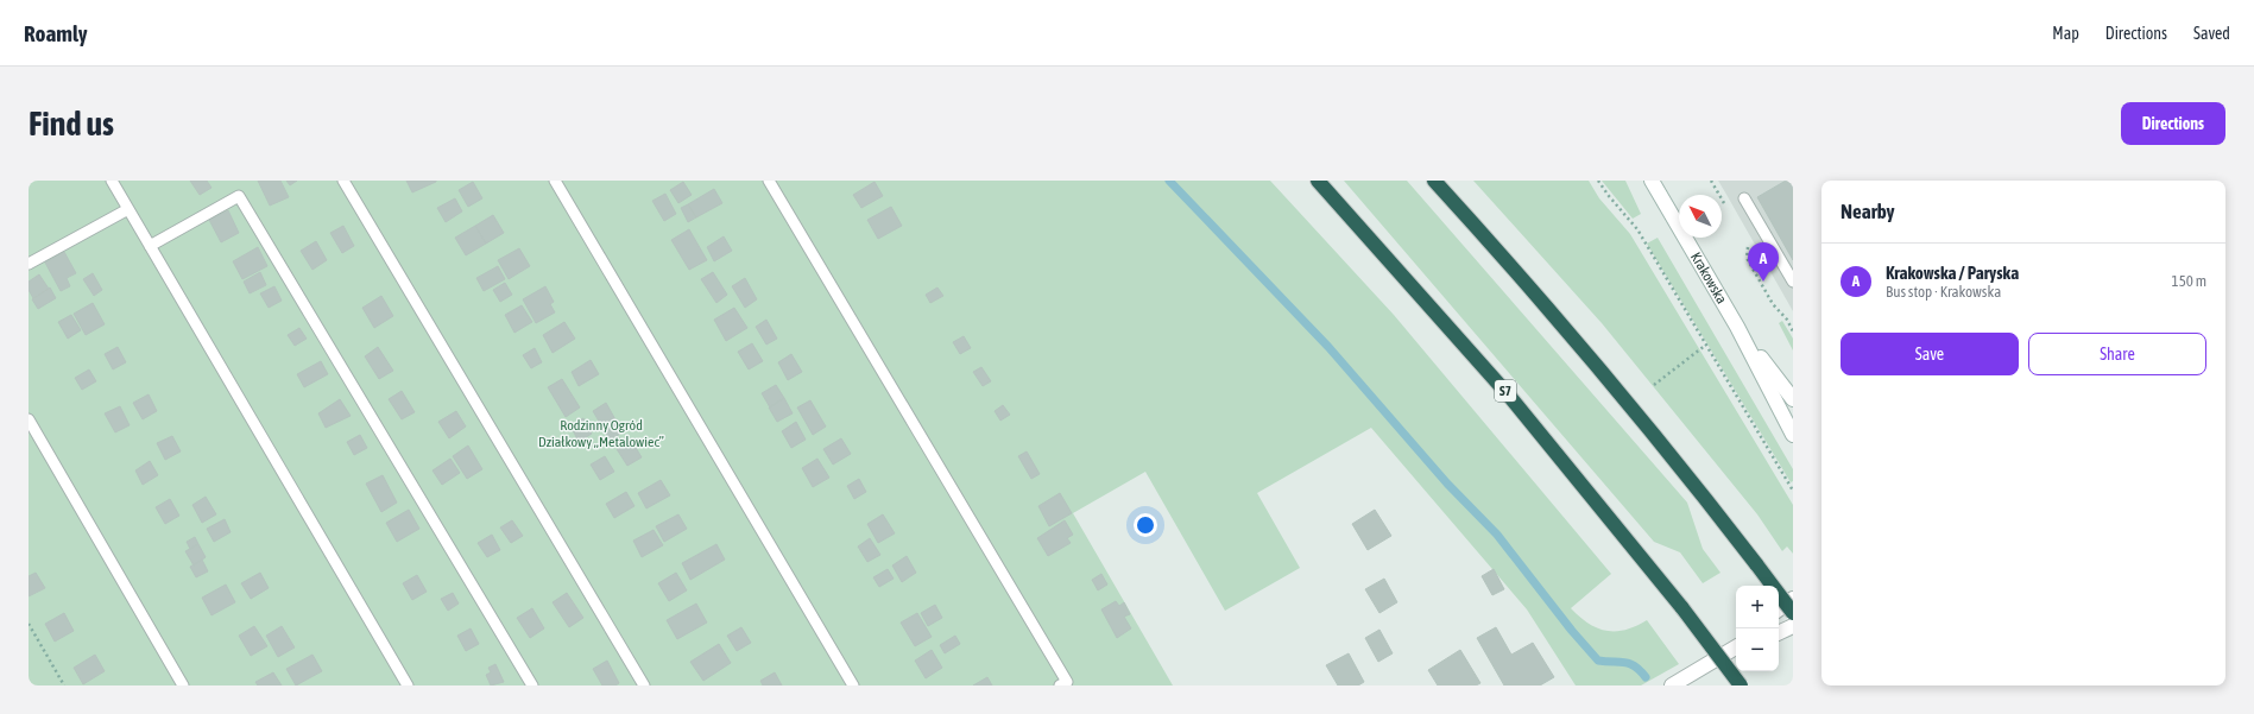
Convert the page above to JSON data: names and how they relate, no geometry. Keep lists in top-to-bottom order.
{
  "streets": {
    "highway": ["S7"],
    "street": ["Krakowska"]
  },
  "parks": ["Rodzinny Ogród Działkowy „Metalowiec”"],
  "north": "top left",
  "page": {
    "header": "Roamly",
    "nav": ["Map", "Directions", "Saved"],
    "buttons": [
      "Directions",
      ["Save", "Share"]
    ],
    "title": "Find us",
    "heading": "Nearby",
    "pins": "A",
    "list": [
      {
        "mark": "A",
        "name": "Krakowska / Paryska",
        "note": "Bus stop · Krakowska",
        "value": "150 m"
      }
    ],
    "map_buttons": ["+", "−"]
  }
}
